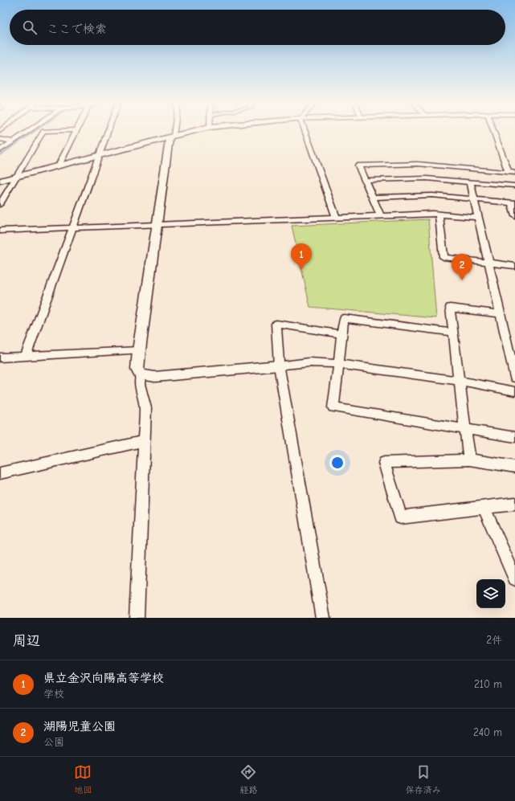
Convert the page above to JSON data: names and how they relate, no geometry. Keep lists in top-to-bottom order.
{
  "page": {
    "search": "ここで検索",
    "pins": ["1", "2"],
    "heading": ["周辺", "2件"],
    "list": [
      {
        "mark": "1",
        "name": "県立金沢向陽高等学校",
        "note": "学校",
        "value": "210 m"
      },
      {
        "mark": "2",
        "name": "湖陽児童公園",
        "note": "公園",
        "value": "240 m"
      }
    ],
    "nav": ["地図", "経路", "保存済み"]
  }
}
